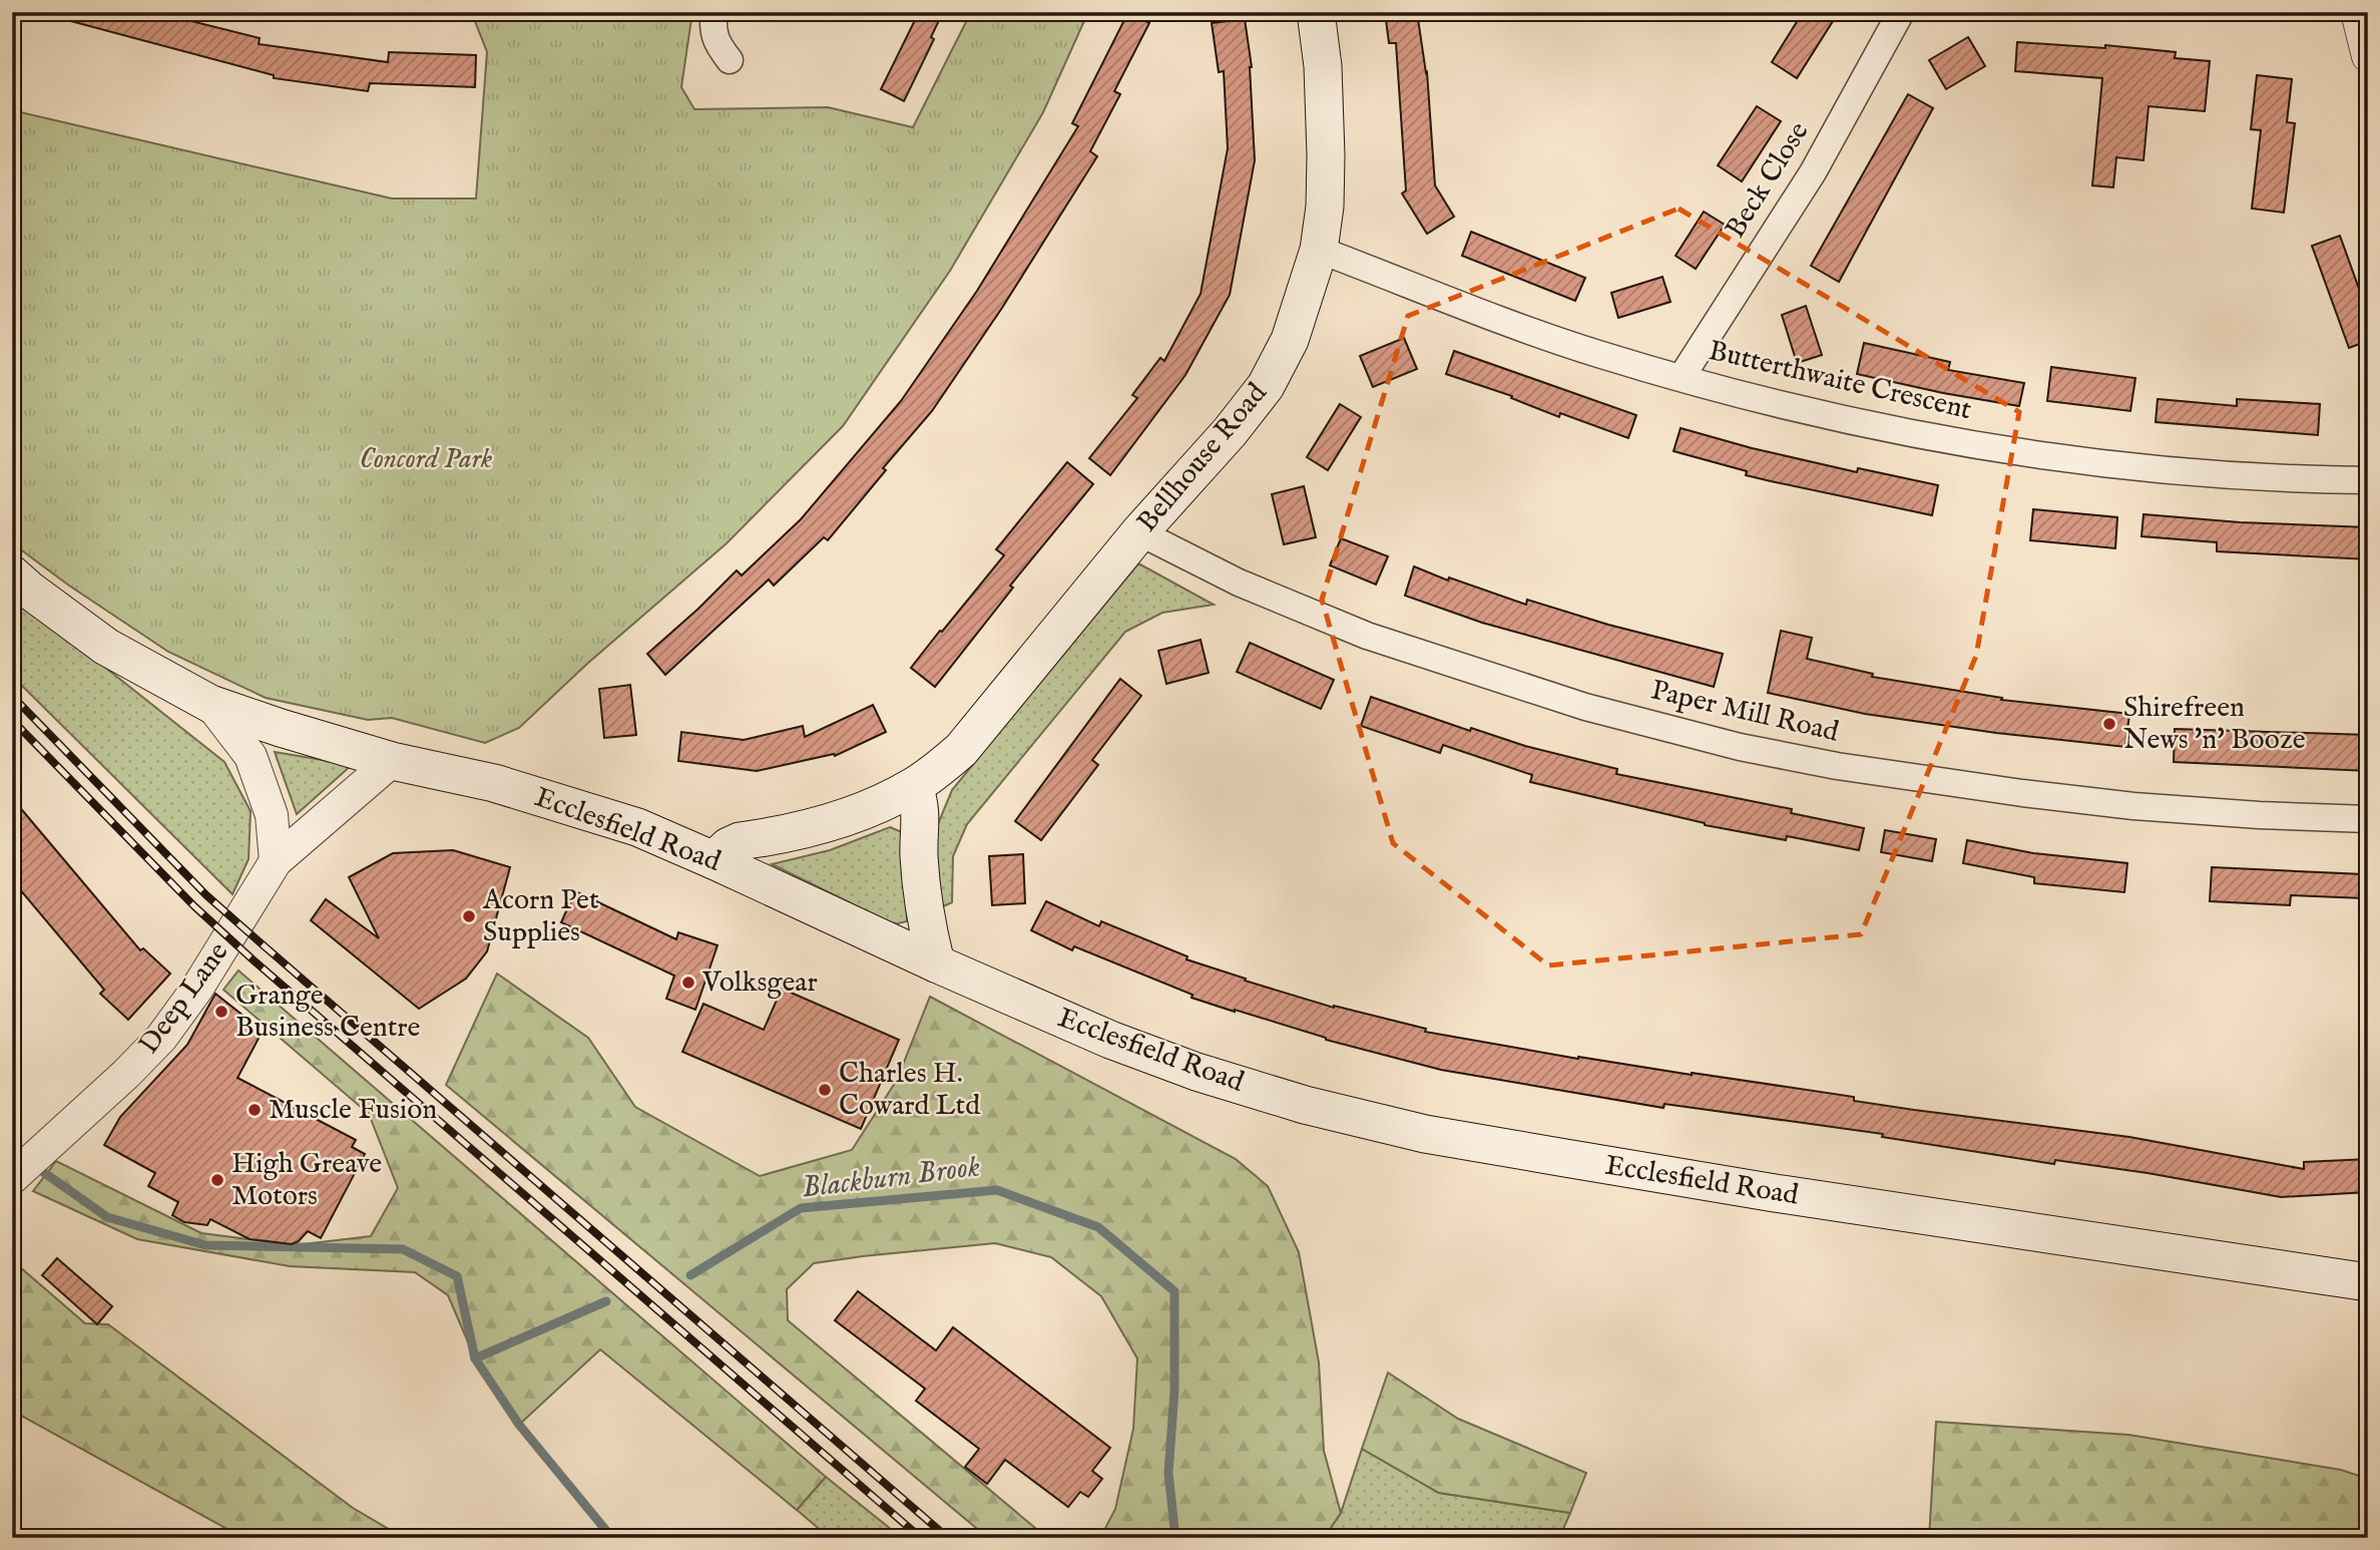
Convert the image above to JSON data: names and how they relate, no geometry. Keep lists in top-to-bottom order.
{
  "streets": {
    "main road": ["Bellhouse Road", "Ecclesfield Road"],
    "street": [
      "Beck Close",
      "Butterthwaite Crescent",
      "Paper Mill Road",
      "Deep Lane"
    ]
  },
  "crossings": [
    ["Beck Close", "Butterthwaite Crescent"],
    ["Butterthwaite Crescent", "Bellhouse Road"],
    ["Bellhouse Road", "Paper Mill Road"],
    ["Bellhouse Road", "Ecclesfield Road"],
    ["Ecclesfield Road", "Deep Lane"]
  ],
  "water": ["Blackburn Brook"],
  "parks": ["Concord Park"],
  "places": [
    "Shirefreen News 'n' Booze",
    "Acorn Pet Supplies",
    "Volksgear",
    "Grange Business Centre",
    "Charles H. Coward Ltd",
    "Muscle Fusion",
    "High Greave Motors"
  ]
}
